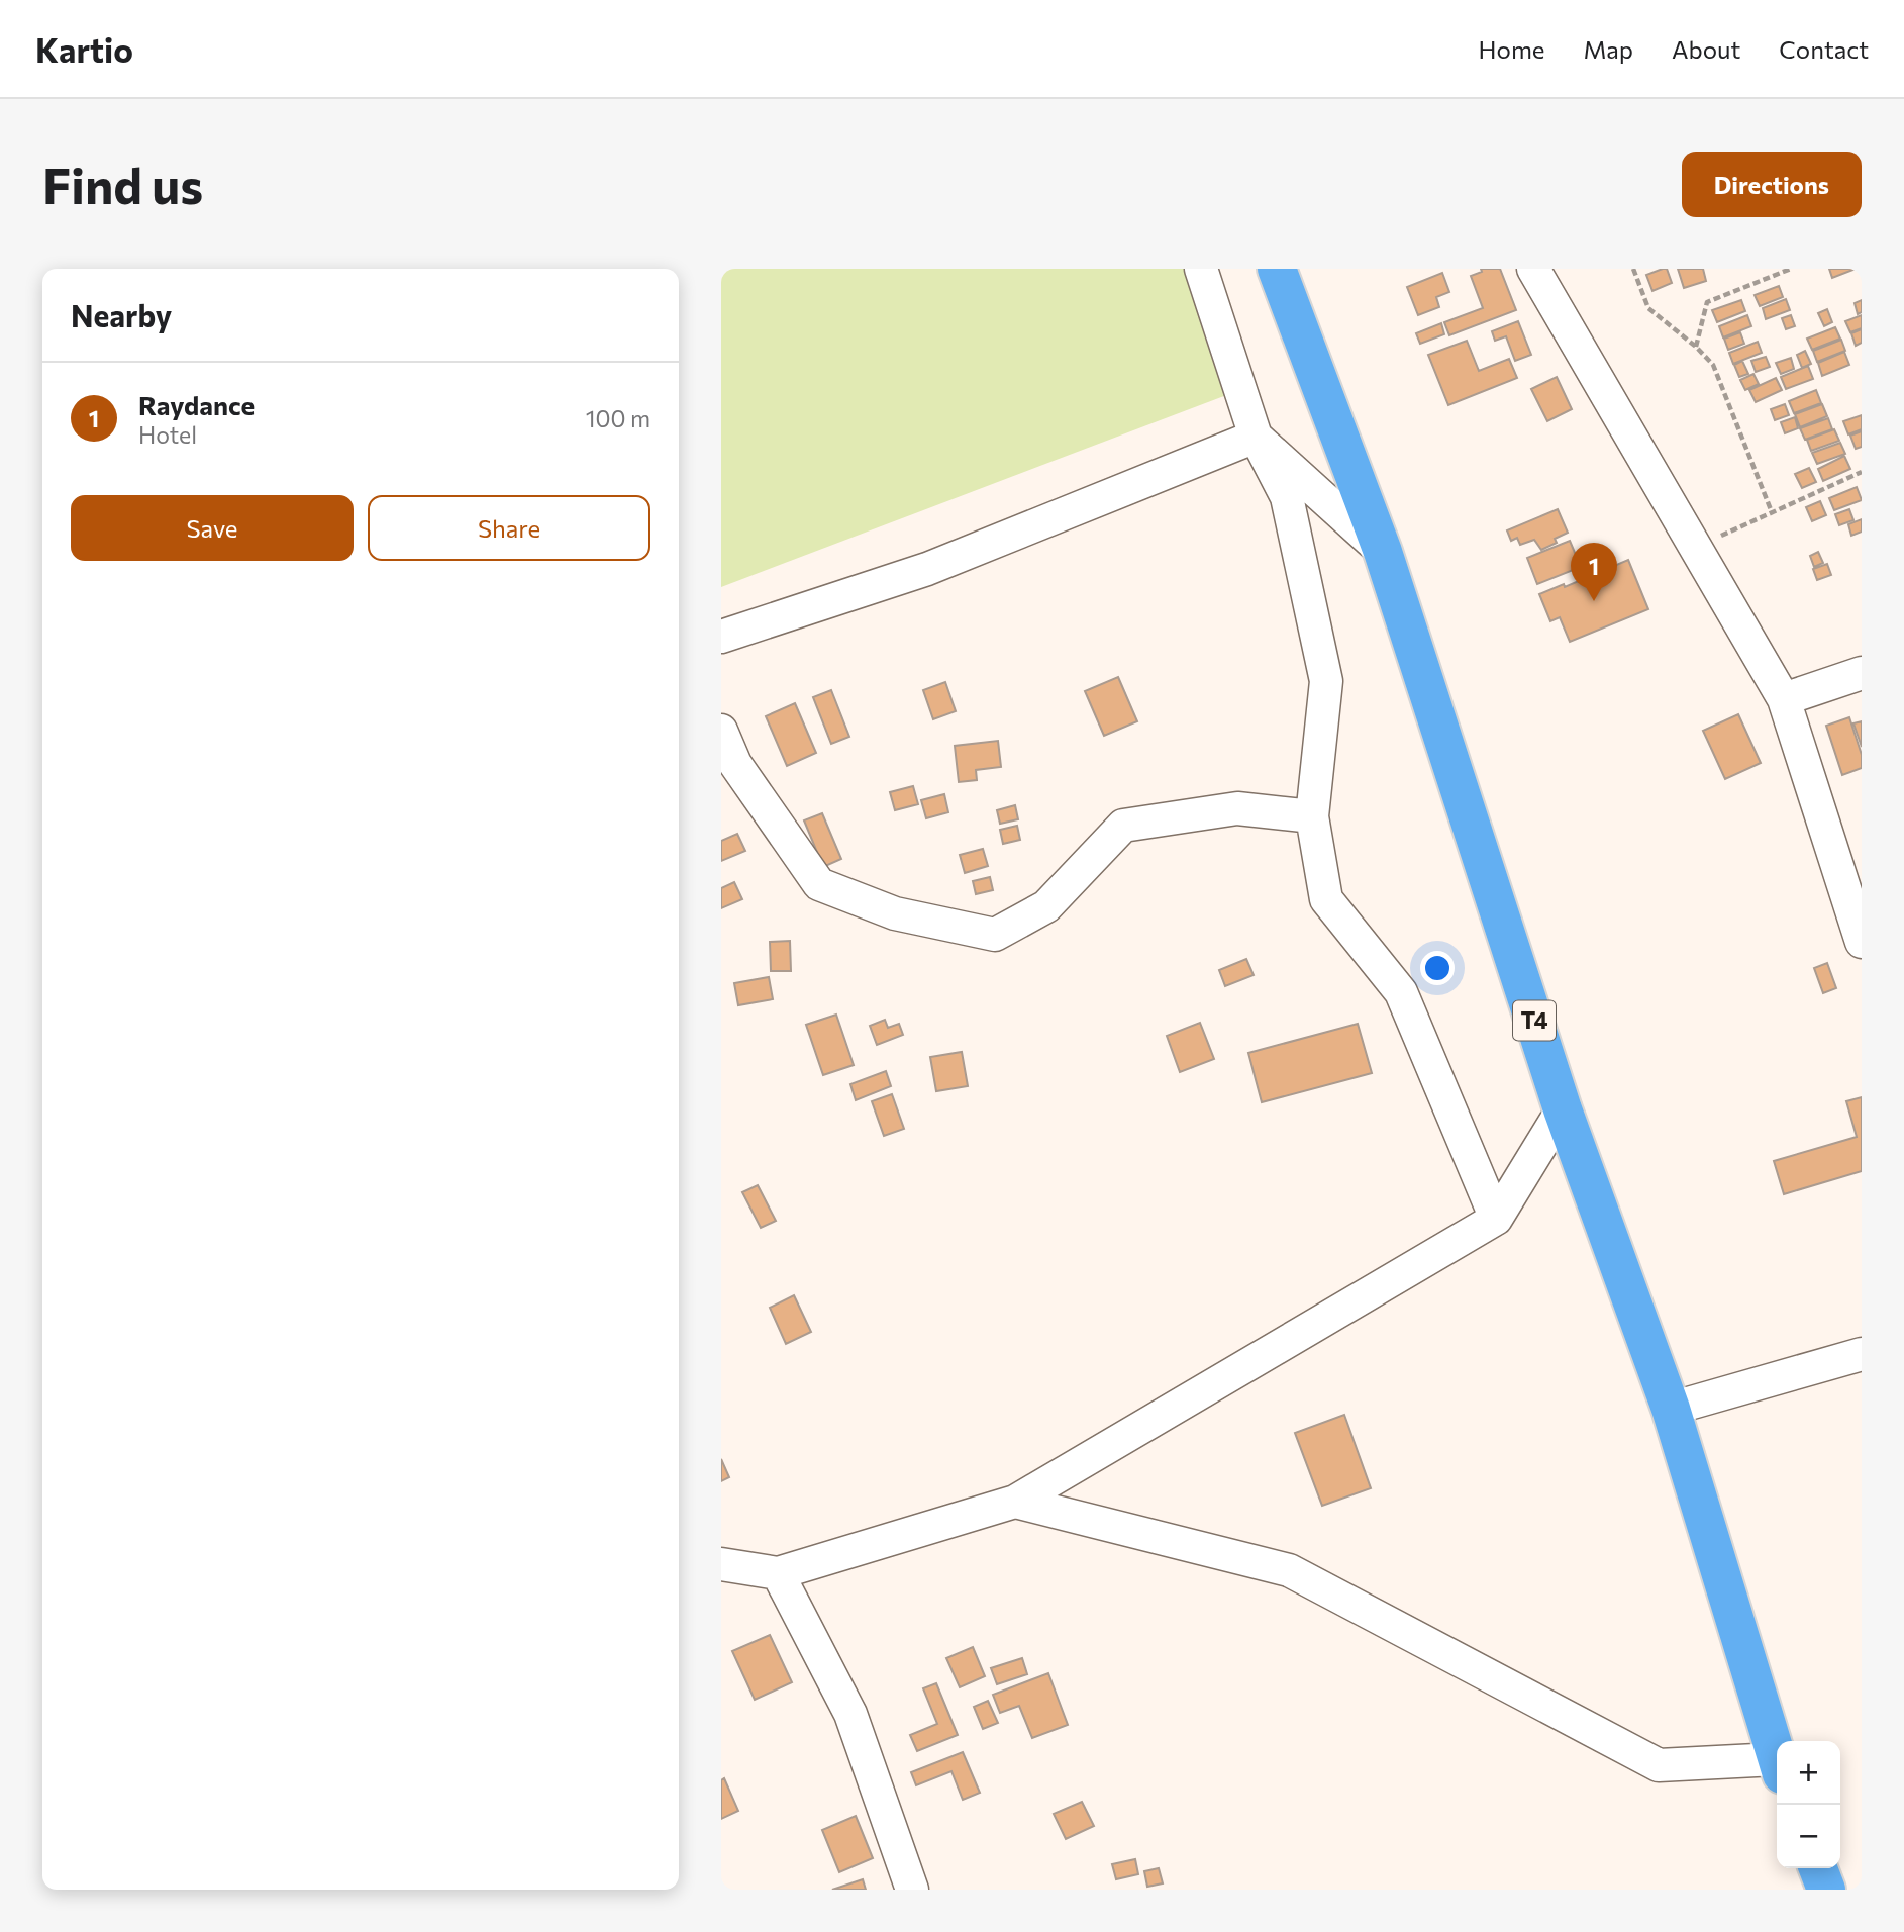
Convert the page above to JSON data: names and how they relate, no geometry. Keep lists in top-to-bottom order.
{
  "streets": {
    "highway": ["T4"]
  },
  "page": {
    "header": "Kartio",
    "nav": [
      "Home",
      "Map",
      "About",
      "Contact"
    ],
    "buttons": [
      "Directions",
      ["Save", "Share"]
    ],
    "title": "Find us",
    "heading": "Nearby",
    "list": [
      {
        "mark": "1",
        "name": "Raydance",
        "note": "Hotel",
        "value": "100 m"
      }
    ],
    "pins": "1",
    "map_buttons": ["+", "−"]
  }
}
